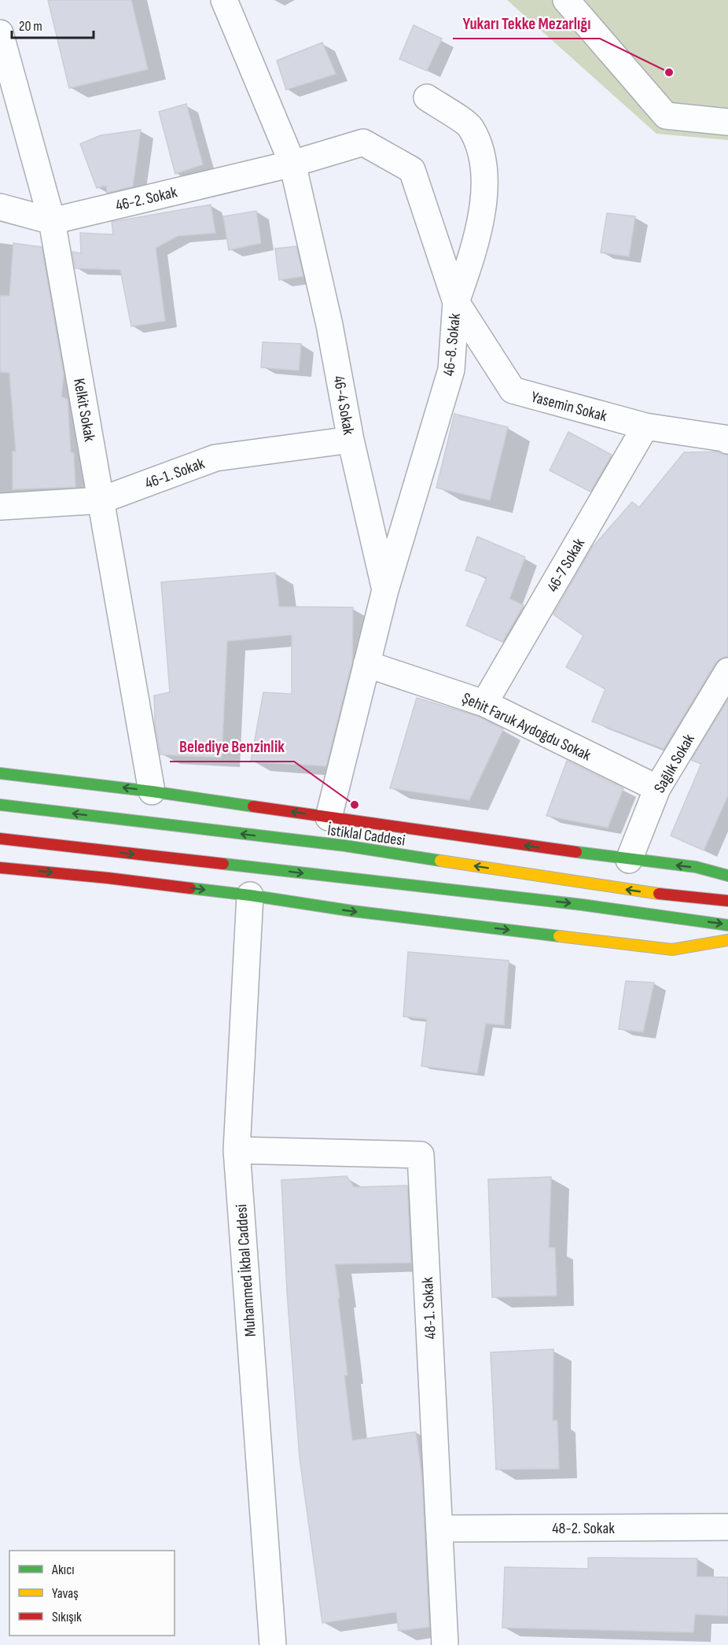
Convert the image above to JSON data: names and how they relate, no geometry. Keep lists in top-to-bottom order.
{
  "streets": {
    "street": [
      "46-2. Sokak",
      "46-8. Sokak",
      "46-4 Sokak",
      "Yasemin Sokak",
      "Kelkit Sokak",
      "46-1. Sokak",
      "46-7 Sokak",
      "Şehit Faruk Aydoğdu Sokak",
      "Sağlık Sokak",
      "İstiklal Caddesi",
      "Muhammed İkbal Caddesi",
      "48-1. Sokak",
      "48-2. Sokak"
    ]
  },
  "crossings": [
    ["46-2. Sokak", "46-8. Sokak"],
    ["46-2. Sokak", "46-4 Sokak"],
    ["46-2. Sokak", "Kelkit Sokak"],
    ["46-8. Sokak", "46-4 Sokak"],
    ["46-8. Sokak", "Yasemin Sokak"],
    ["46-4 Sokak", "46-1. Sokak"],
    ["46-4 Sokak", "Şehit Faruk Aydoğdu Sokak"],
    ["Yasemin Sokak", "46-7 Sokak"],
    ["Kelkit Sokak", "46-1. Sokak"],
    ["46-7 Sokak", "Şehit Faruk Aydoğdu Sokak"],
    ["Şehit Faruk Aydoğdu Sokak", "Sağlık Sokak"],
    ["Muhammed İkbal Caddesi", "48-1. Sokak"],
    ["48-1. Sokak", "48-2. Sokak"]
  ],
  "places": ["Yukarı Tekke Mezarlığı", "Belediye Benzinlik"],
  "legend": ["Akıcı", "Yavaş", "Sıkışık"],
  "scale_bar": "20 m"
}
